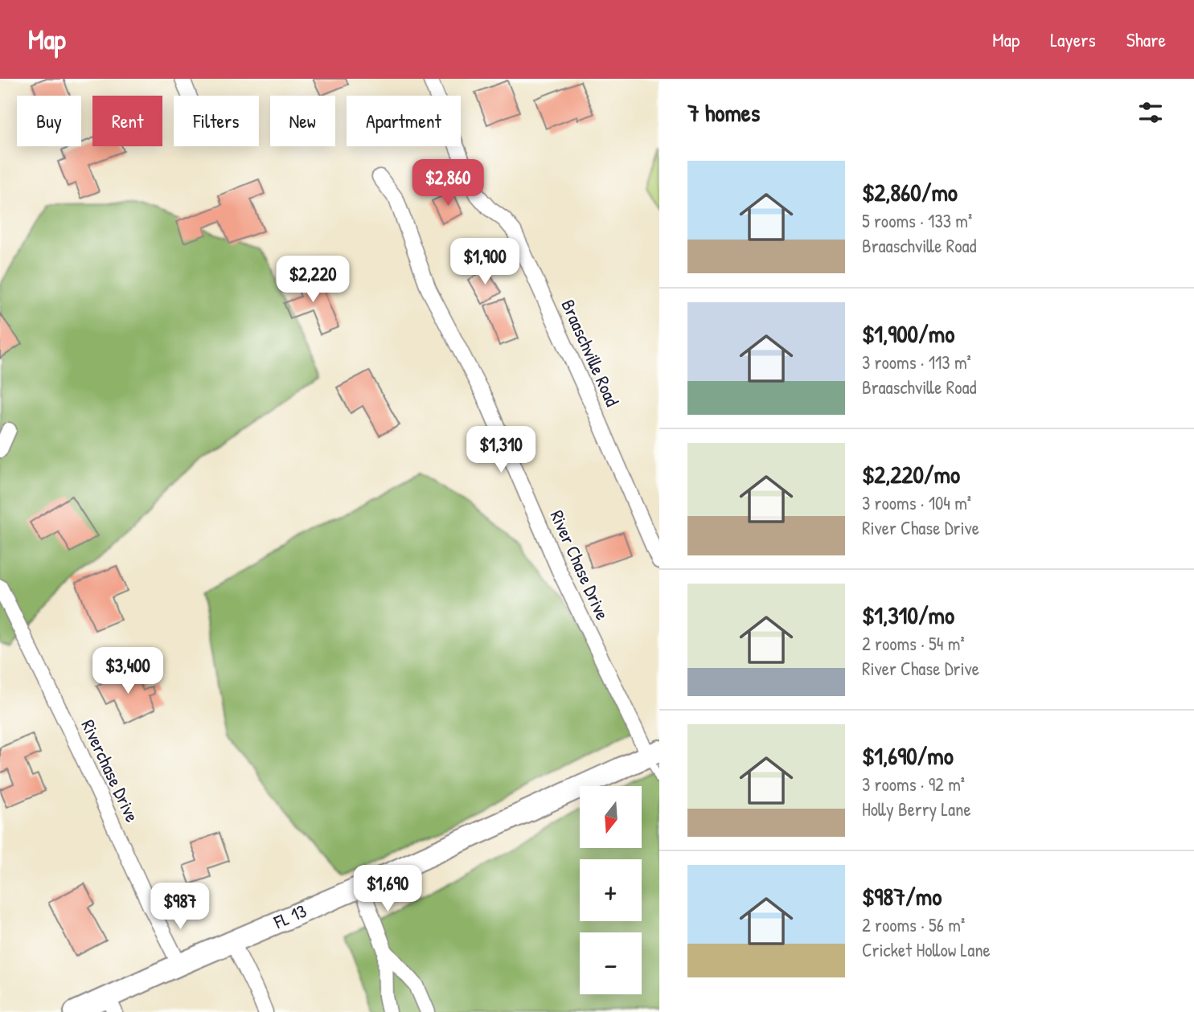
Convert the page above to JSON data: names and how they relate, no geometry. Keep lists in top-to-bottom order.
{
  "streets": {
    "main road": ["FL 13"],
    "street": ["Braaschville Road", "River Chase Drive", "Riverchase Drive"]
  },
  "crossings": [
    ["River Chase Drive", "FL 13"],
    ["Riverchase Drive", "FL 13"]
  ],
  "north": "bottom",
  "page": {
    "header": "Map",
    "nav": ["Map", "Layers", "Share"],
    "heading": "7 homes",
    "chip": [
      "Buy",
      "Rent",
      "Filters",
      "New",
      "Apartment"
    ],
    "list": [
      {
        "name": "$2,860/mo",
        "note": "5 rooms · 133 m² · Braaschville Road"
      },
      {
        "name": "$1,900/mo",
        "note": "3 rooms · 113 m² · Braaschville Road"
      },
      {
        "name": "$2,220/mo",
        "note": "3 rooms · 104 m² · River Chase Drive"
      },
      {
        "name": "$1,310/mo",
        "note": "2 rooms · 54 m² · River Chase Drive"
      },
      {
        "name": "$1,690/mo",
        "note": "3 rooms · 92 m² · Holly Berry Lane"
      },
      {
        "name": "$987/mo",
        "note": "2 rooms · 56 m² · Cricket Hollow Lane"
      }
    ],
    "price": [
      "$2,860",
      "$1,900",
      "$2,220",
      "$1,310",
      "$3,400",
      "$1,690",
      "$987"
    ],
    "map_buttons": ["+", "−"]
  }
}
